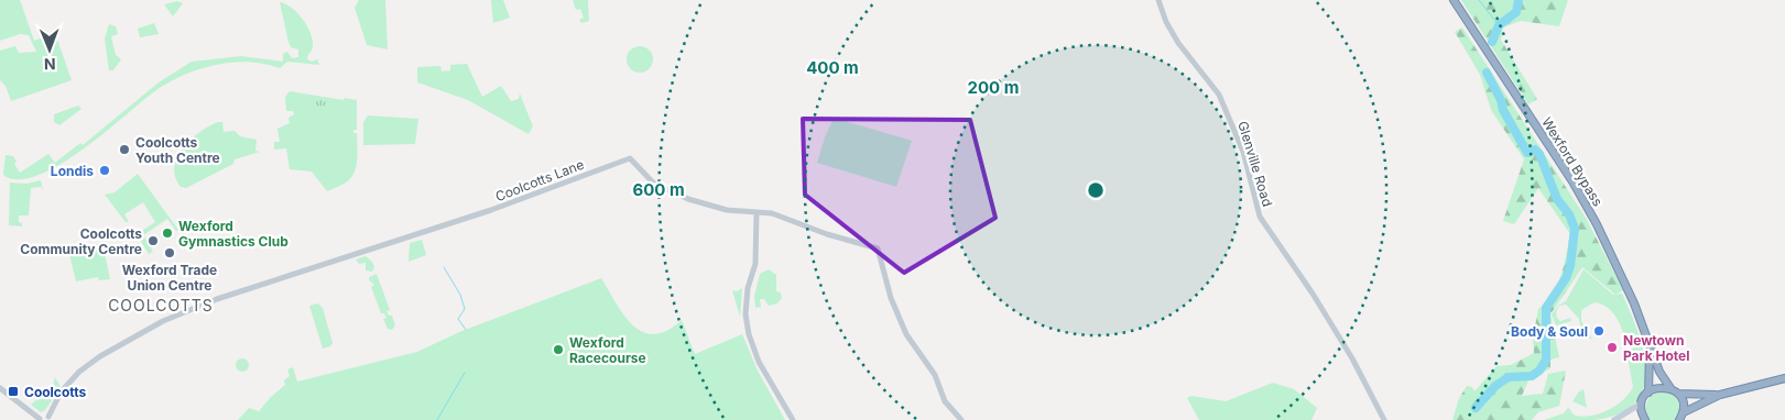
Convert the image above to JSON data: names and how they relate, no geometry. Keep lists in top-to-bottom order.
{
  "streets": {
    "highway": ["Wexford Bypass"],
    "street": ["Glenville Road", "Coolcotts Lane"]
  },
  "districts": ["COOLCOTTS"],
  "places": {
    "other": [
      "Coolcotts Youth Centre",
      "Londis",
      "Wexford Gymnastics Club",
      "Coolcotts Community Centre",
      "Wexford Trade Union Centre",
      "Body & Soul",
      "Newtown Park Hotel",
      "Wexford Racecourse"
    ],
    "transit": ["Coolcotts"]
  },
  "north": "bottom",
  "rings": ["400 m", "200 m", "600 m"]
}
